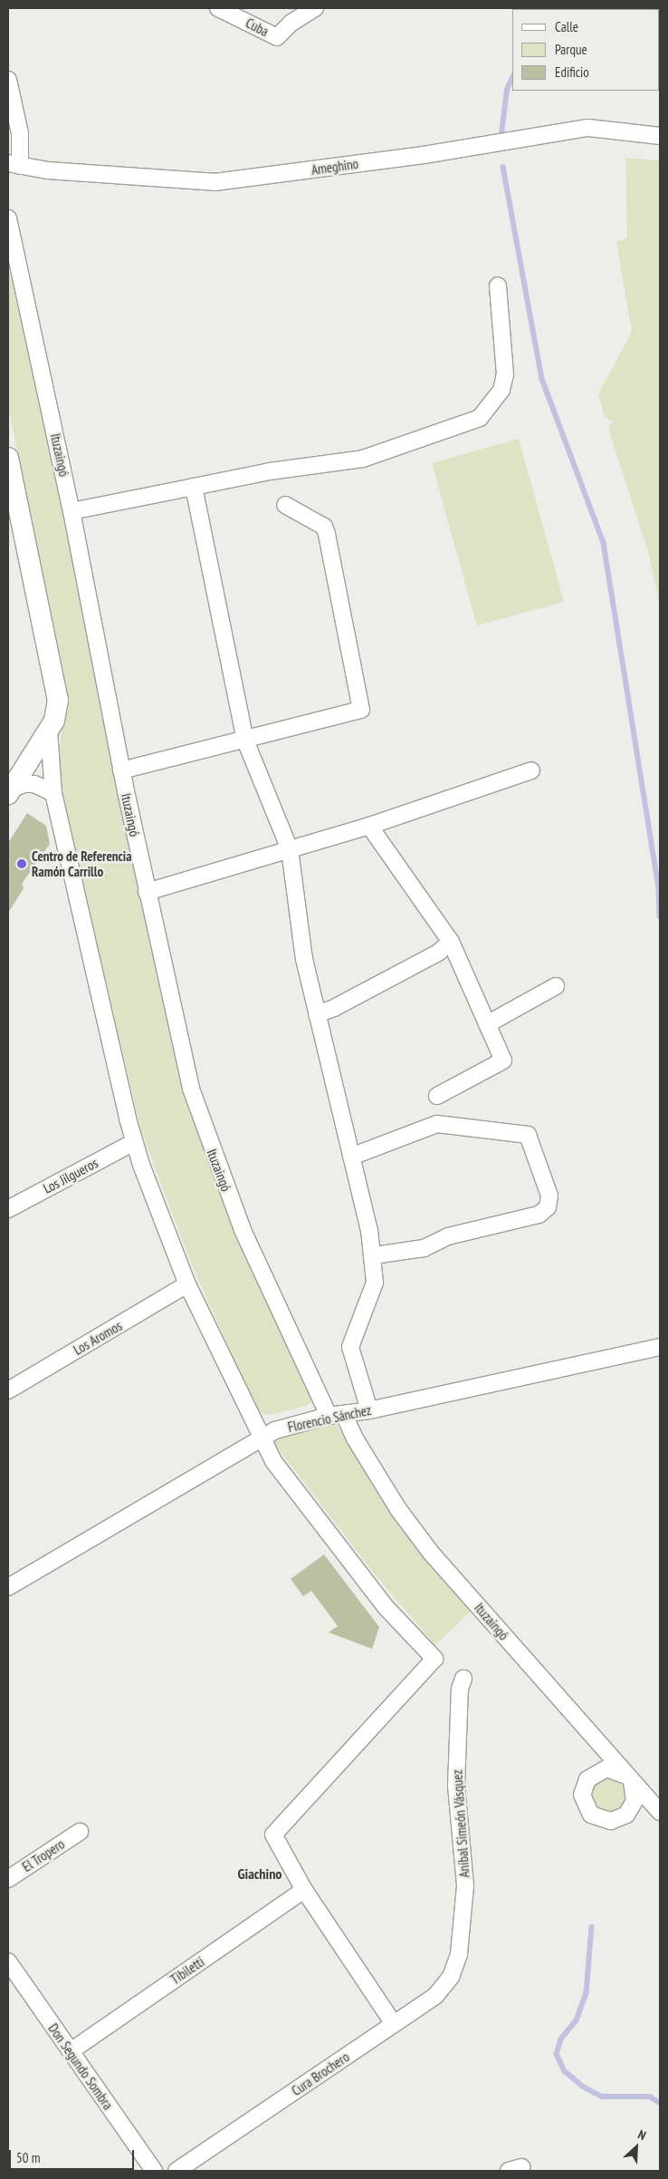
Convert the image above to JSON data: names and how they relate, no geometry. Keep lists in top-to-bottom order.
{
  "streets": {
    "street": [
      "Cuba",
      "Ameghino",
      "Ituzaingó",
      "Los Jilgueros",
      "Los Aromos",
      "Florencio Sánchez",
      "Aníbal Simeón Vásquez",
      "El Tropero",
      "Tibiletti",
      "Don Segundo Sombra",
      "Cura Brochero"
    ]
  },
  "crossings": [
    ["Ituzaingó", "Florencio Sánchez"],
    ["Aníbal Simeón Vásquez", "Cura Brochero"],
    ["Tibiletti", "Don Segundo Sombra"]
  ],
  "districts": ["Giachino"],
  "places": ["Centro de Referencia Ramón Carrillo"],
  "legend": ["Calle", "Parque", "Edificio"],
  "scale_bar": "50 m",
  "north": "top right"
}
